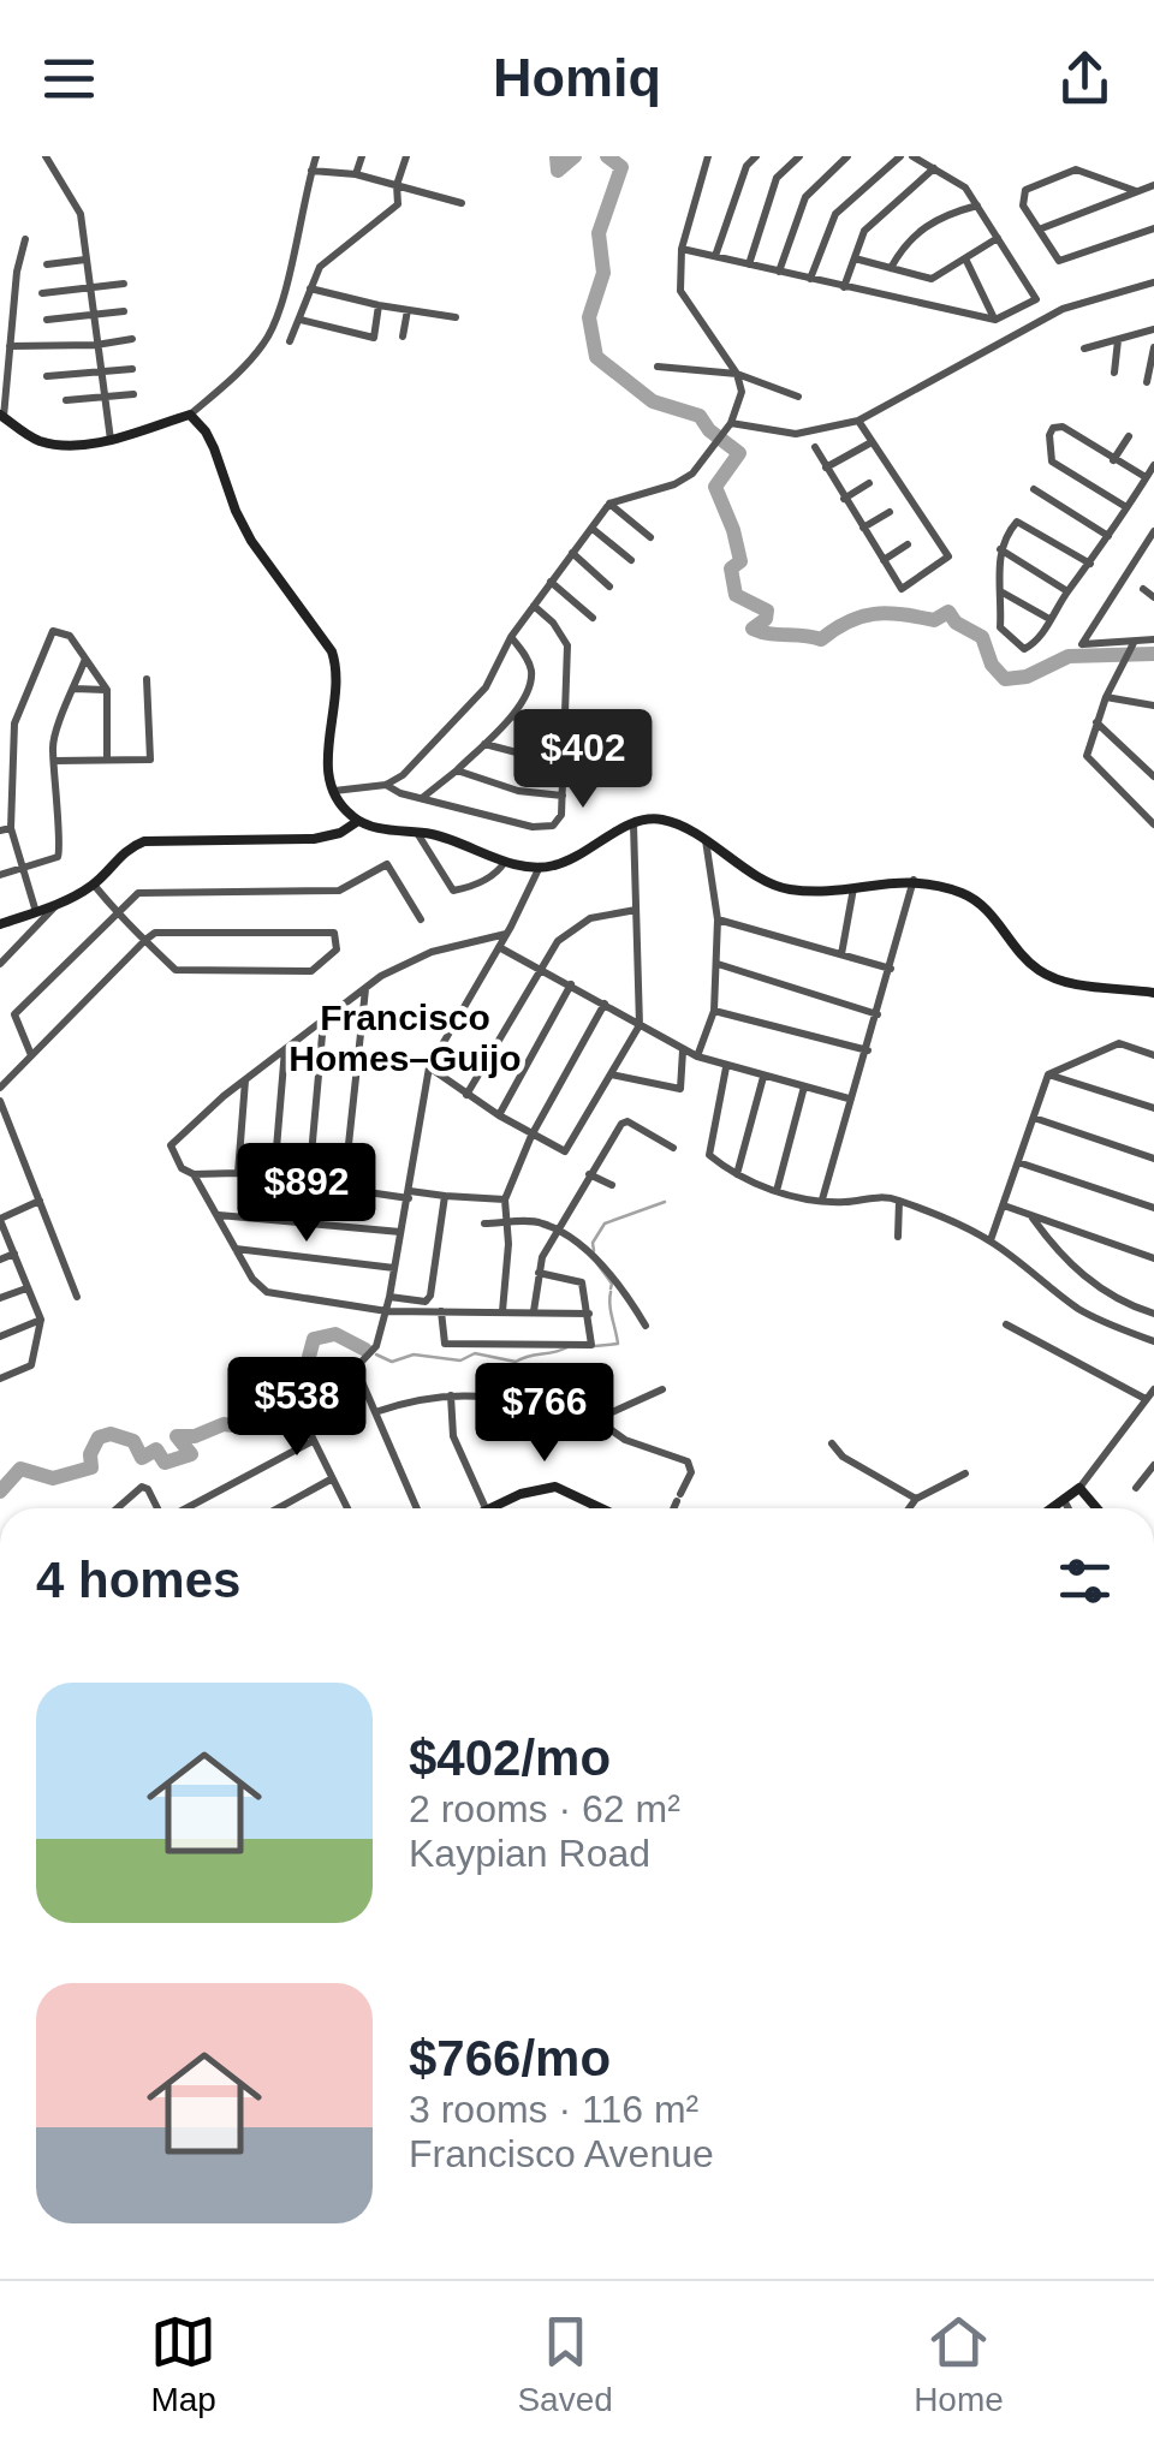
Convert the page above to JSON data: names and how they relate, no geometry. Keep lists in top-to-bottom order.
{
  "districts": ["Francisco Homes–Guijo"],
  "page": {
    "header": "Homiq",
    "price": [
      "$402",
      "$892",
      "$538",
      "$766"
    ],
    "heading": "4 homes",
    "list": [
      {
        "name": "$402/mo",
        "note": "2 rooms · 62 m² · Kaypian Road"
      },
      {
        "name": "$766/mo",
        "note": "3 rooms · 116 m² · Francisco Avenue"
      }
    ],
    "tabs": ["Map", "Saved", "Home"]
  }
}
